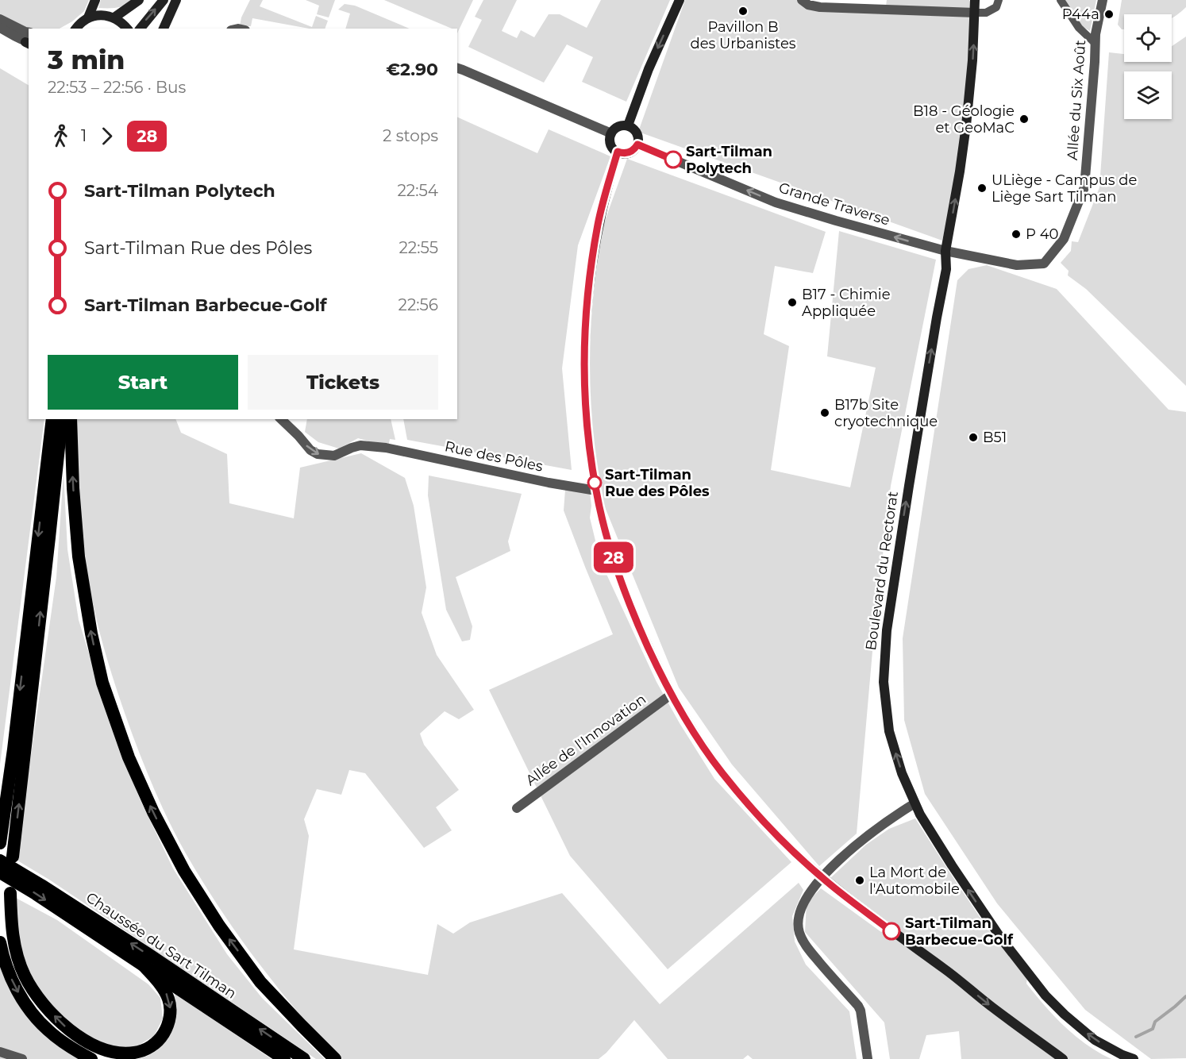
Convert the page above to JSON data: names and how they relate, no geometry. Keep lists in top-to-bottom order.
{
  "streets": {
    "highway": ["Chaussée du Sart Tilman"],
    "main road": ["Boulevard du Rectorat"],
    "street": [
      "Allée du Six Août",
      "Grande Traverse",
      "Rue des Pôles",
      "Allée de l'Innovation"
    ]
  },
  "crossings": [
    ["Allée du Six Août", "Grande Traverse"],
    ["Allée du Six Août", "Boulevard du Rectorat"],
    ["Grande Traverse", "Boulevard du Rectorat"]
  ],
  "one_way": ["Grande Traverse", "Rue des Pôles", "Boulevard du Rectorat"],
  "places": [
    "Pavillon B des Urbanistes",
    "P44a",
    "B18 - Géologie et GeoMaC",
    "Sart-Tilman Polytech",
    "ULiège - Campus de Liège Sart Tilman",
    "P 40",
    "B17 - Chimie Appliquée",
    "B17b Site cryotechnique",
    "B51",
    "Sart-Tilman Rue des Pôles",
    "La Mort de l'Automobile",
    "Sart-Tilman Barbecue-Golf"
  ],
  "lines": ["bus line 28"],
  "page": {
    "on_map": "28",
    "heading": ["3 min", "22:53 – 22:56 · Bus", "€2.90"],
    "legs": ["1", "28", "2 stops"],
    "list": [
      {
        "name": "Sart-Tilman Polytech",
        "value": "22:54"
      },
      {
        "name": "Sart-Tilman Rue des Pôles",
        "value": "22:55"
      },
      {
        "name": "Sart-Tilman Barbecue-Golf",
        "value": "22:56"
      }
    ],
    "buttons": ["Start", "Tickets"]
  }
}
